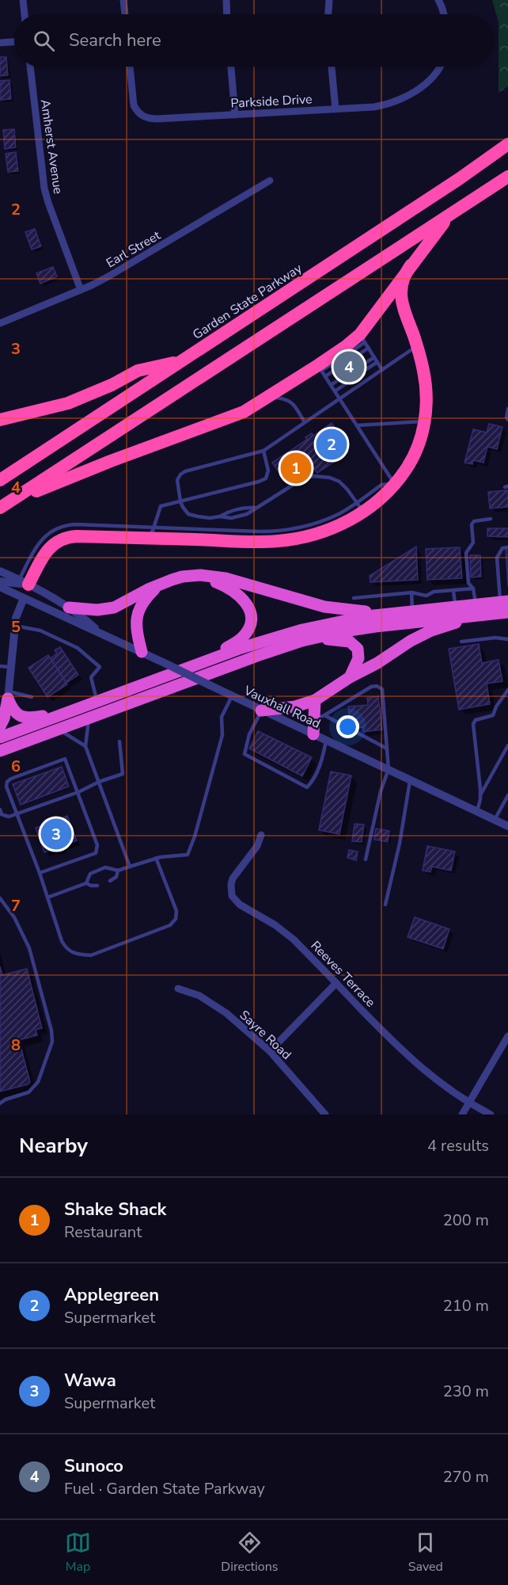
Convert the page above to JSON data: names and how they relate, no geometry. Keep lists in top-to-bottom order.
{
  "streets": {
    "highway": ["Garden State Parkway"],
    "street": [
      "Parkside Drive",
      "Amherst Avenue",
      "Earl Street",
      "Vauxhall Road",
      "Reeves Terrace",
      "Sayre Road"
    ]
  },
  "crossings": [
    ["Amherst Avenue", "Earl Street"]
  ],
  "page": {
    "search": "Search here",
    "pins": [
      "4",
      "2",
      "1",
      "3"
    ],
    "heading": ["Nearby", "4 results"],
    "list": [
      {
        "mark": "1",
        "name": "Shake Shack",
        "note": "Restaurant",
        "value": "200 m"
      },
      {
        "mark": "2",
        "name": "Applegreen",
        "note": "Supermarket",
        "value": "210 m"
      },
      {
        "mark": "3",
        "name": "Wawa",
        "note": "Supermarket",
        "value": "230 m"
      },
      {
        "mark": "4",
        "name": "Sunoco",
        "note": "Fuel · Garden State Parkway",
        "value": "270 m"
      }
    ],
    "nav": ["Map", "Directions", "Saved"]
  },
  "grid": {
    "rows": [
      "2",
      "3",
      "4",
      "5",
      "6",
      "7",
      "8"
    ]
  }
}
